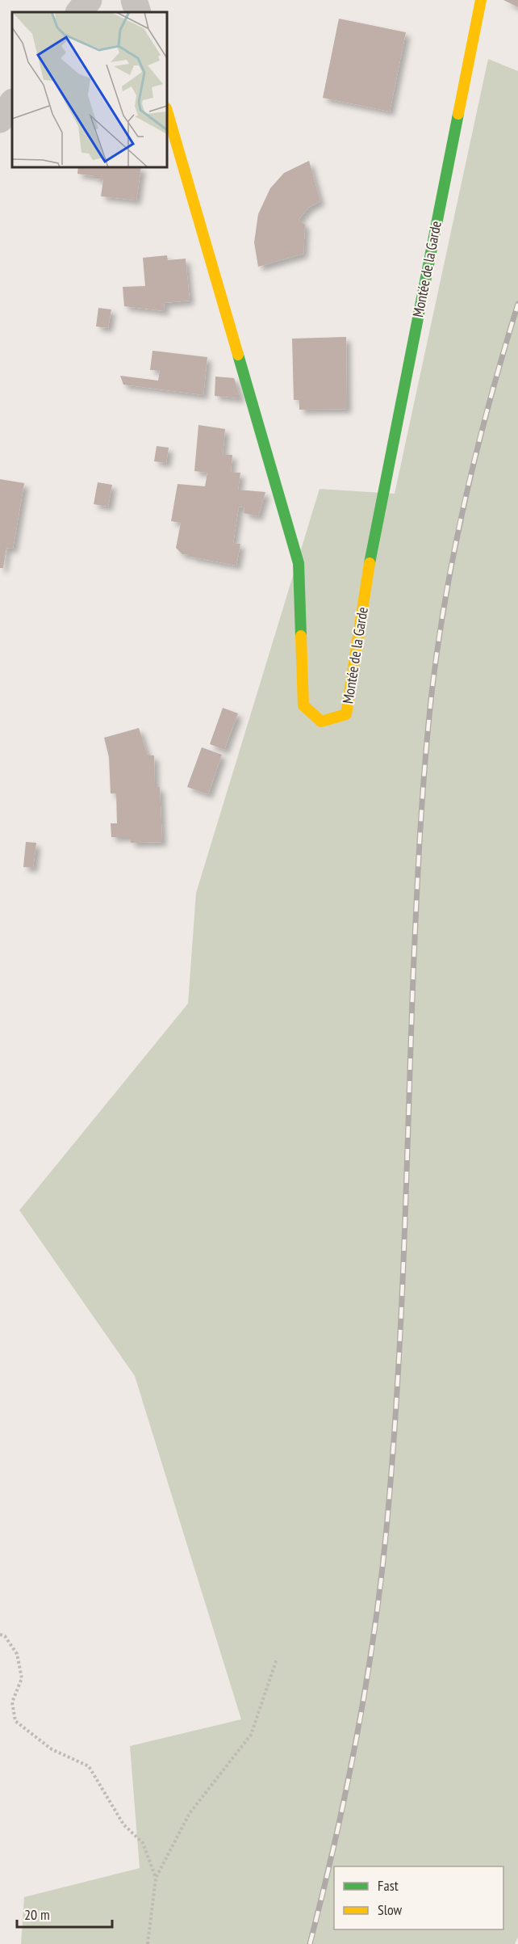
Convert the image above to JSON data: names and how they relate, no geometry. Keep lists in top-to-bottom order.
{
  "streets": {
    "street": ["Montée de la Garde"]
  },
  "legend": ["Fast", "Slow"],
  "scale_bar": "20 m"
}
